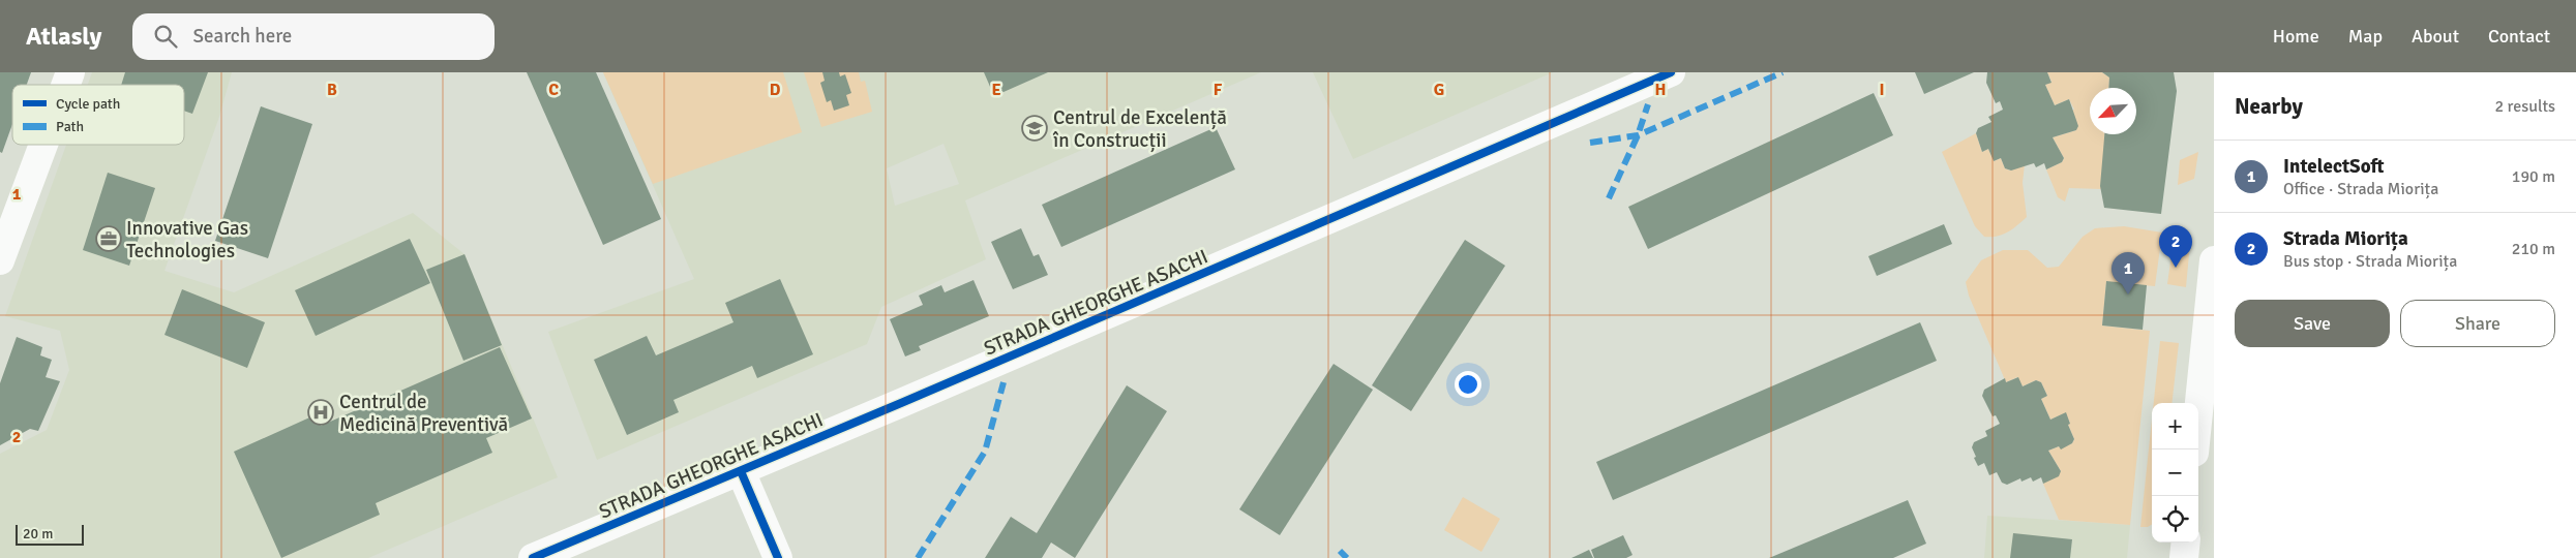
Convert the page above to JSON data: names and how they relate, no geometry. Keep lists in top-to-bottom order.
{
  "streets": {
    "main road": ["STRADA GHEORGHE ASACHI"]
  },
  "places": {
    "school or university": ["Centrul de Excelență în Construcții"],
    "office": ["Innovative Gas Technologies"],
    "hospital": ["Centrul de Medicină Preventivă"]
  },
  "legend": ["Cycle path", "Path"],
  "scale_bar": "20 m",
  "north": "bottom left",
  "page": {
    "header": "Atlasly",
    "search": "Search here",
    "nav": [
      "Home",
      "Map",
      "About",
      "Contact"
    ],
    "heading": ["Nearby", "2 results"],
    "list": [
      {
        "mark": "1",
        "name": "IntelectSoft",
        "note": "Office · Strada Miorița",
        "value": "190 m"
      },
      {
        "mark": "2",
        "name": "Strada Miorița",
        "note": "Bus stop · Strada Miorița",
        "value": "210 m"
      }
    ],
    "pins": ["2", "1"],
    "buttons": ["Save", "Share"],
    "map_buttons": ["+", "−"],
    "scale": "20 m"
  },
  "grid": {
    "columns": [
      "B",
      "C",
      "D",
      "E",
      "F",
      "G",
      "H",
      "I"
    ],
    "rows": ["1", "2"]
  }
}
